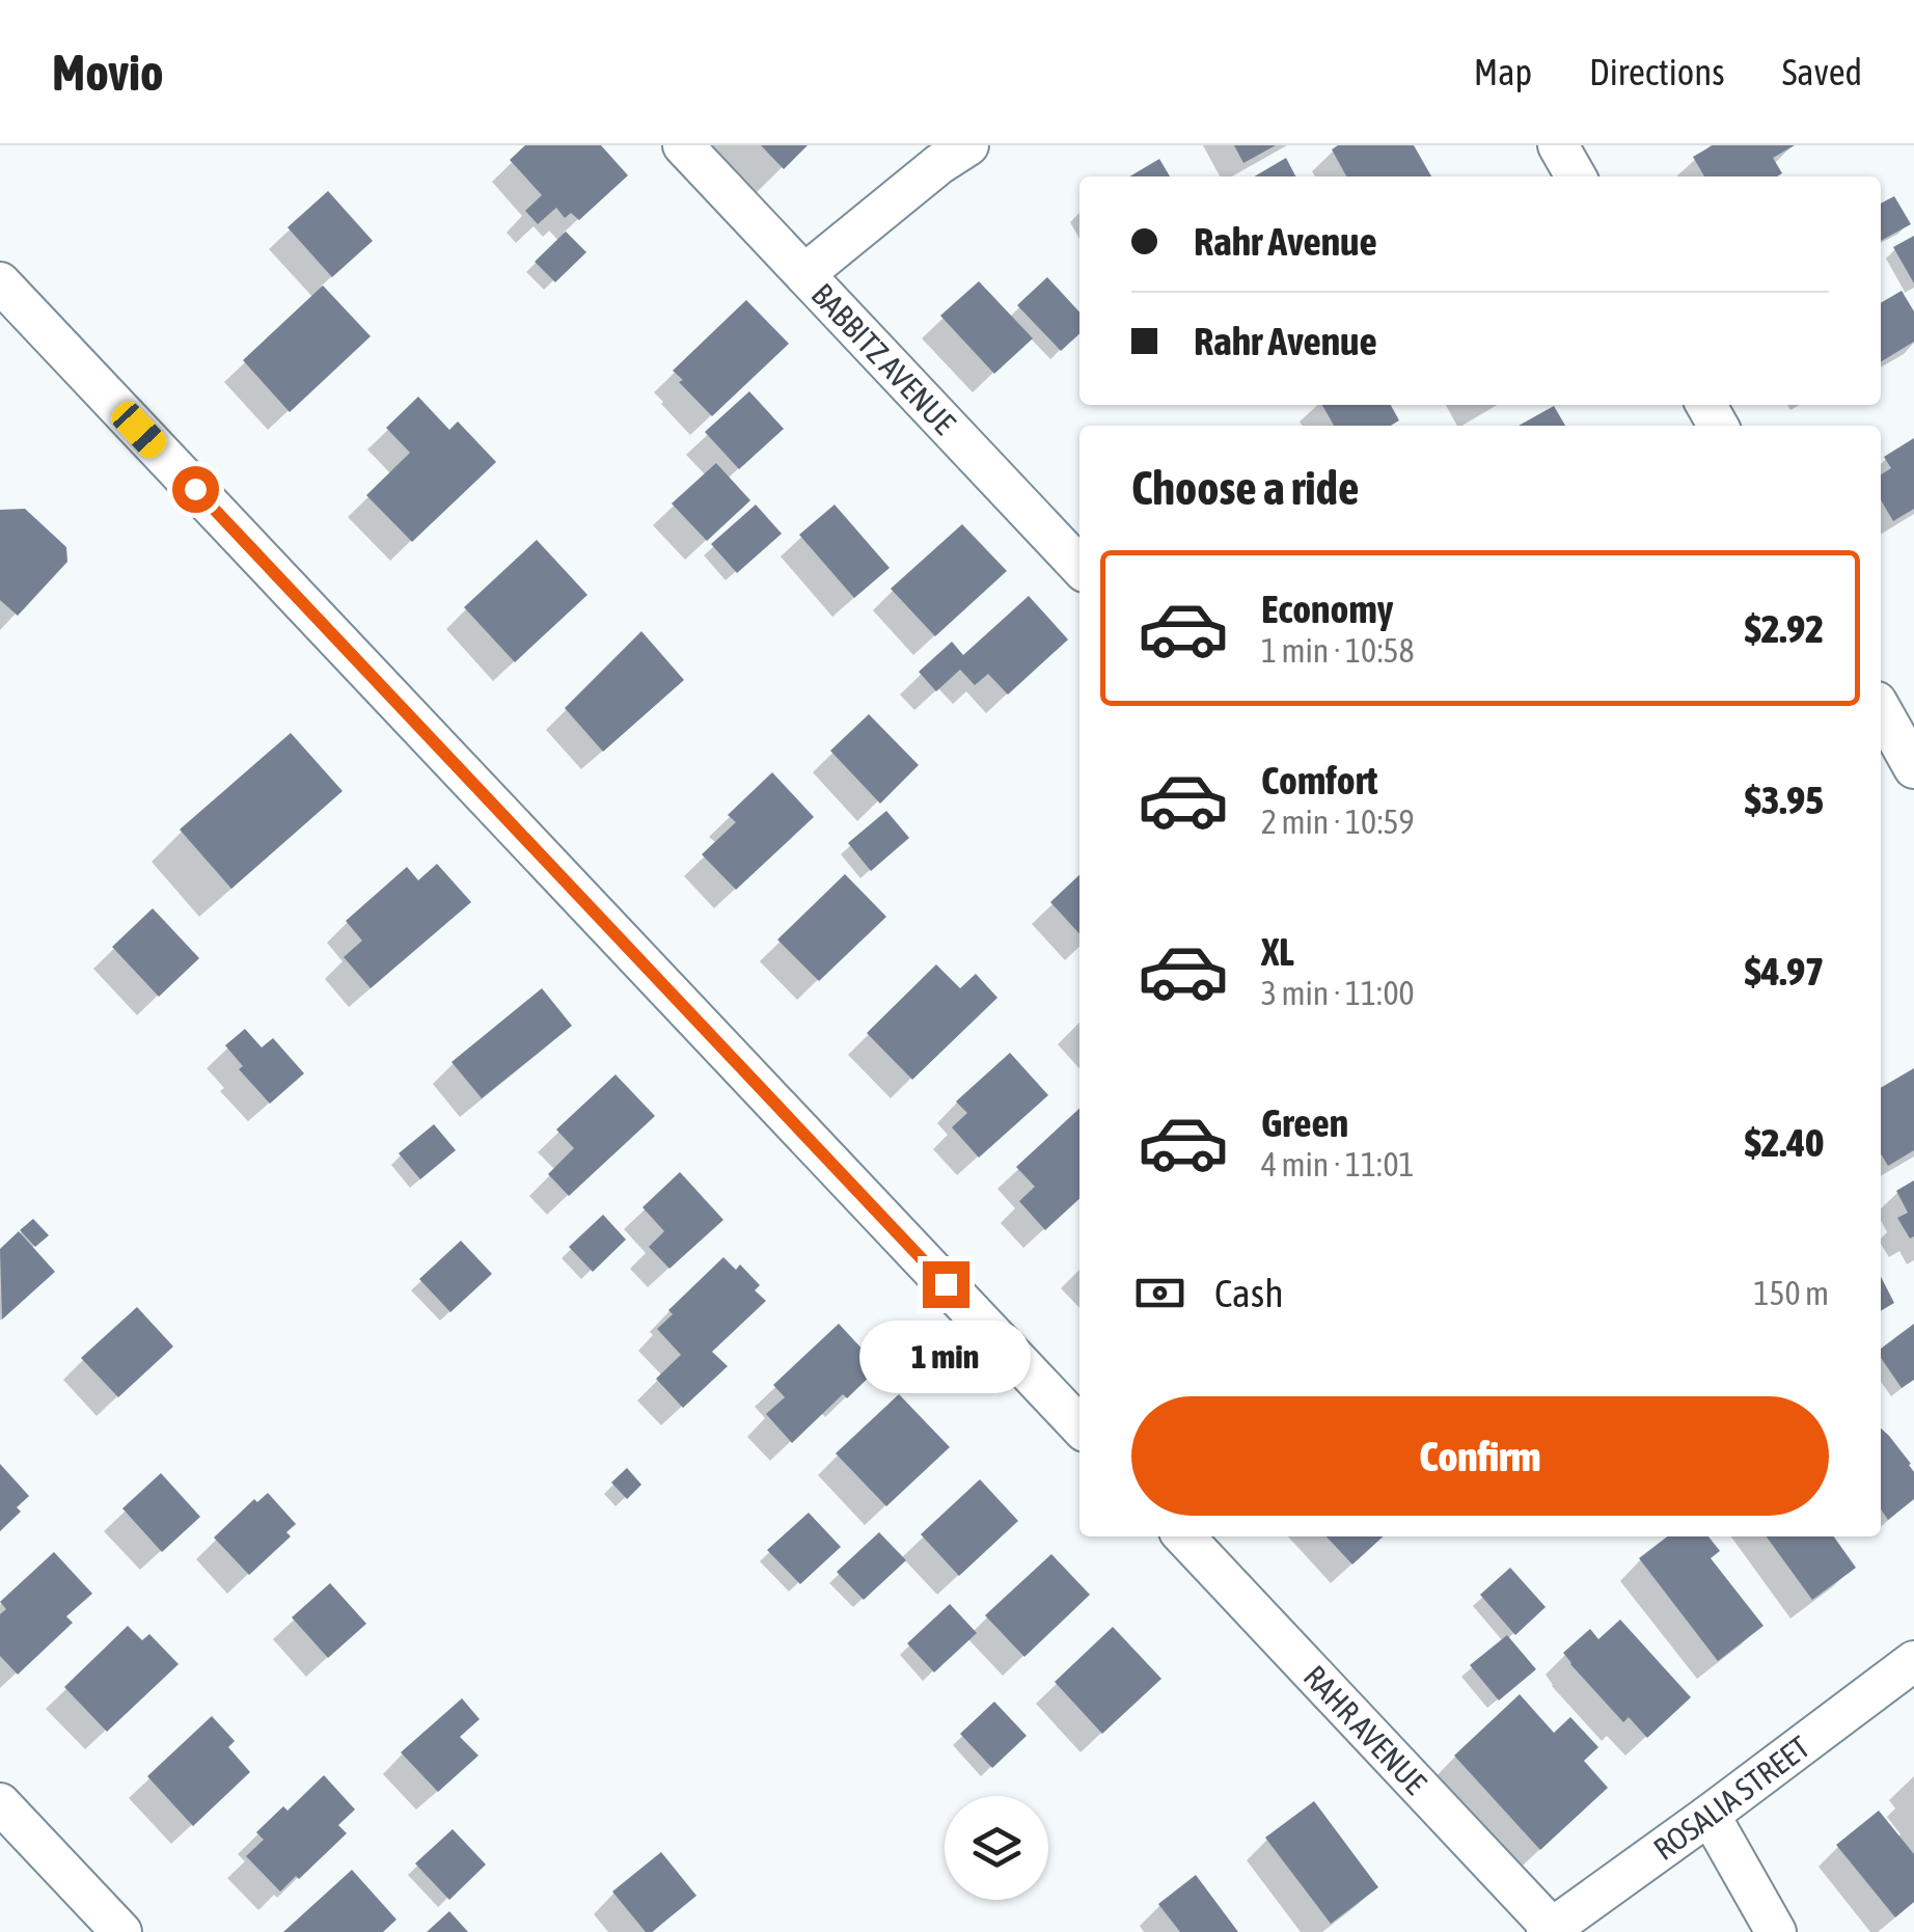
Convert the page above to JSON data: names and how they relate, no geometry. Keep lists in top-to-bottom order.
{
  "streets": {
    "street": ["BABBITZ AVENUE", "RAHR AVENUE", "ROSALIA STREET"]
  },
  "crossings": [
    ["RAHR AVENUE", "ROSALIA STREET"]
  ],
  "page": {
    "header": "Movio",
    "nav": ["Map", "Directions", "Saved"],
    "banner": ["Rahr Avenue", "Rahr Avenue"],
    "heading": "Choose a ride",
    "list": [
      {
        "name": "Economy",
        "note": "1 min · 10:58",
        "value": "$2.92"
      },
      {
        "name": "Comfort",
        "note": "2 min · 10:59",
        "value": "$3.95"
      },
      {
        "name": "XL",
        "note": "3 min · 11:00",
        "value": "$4.97"
      },
      {
        "name": "Green",
        "note": "4 min · 11:01",
        "value": "$2.40"
      }
    ],
    "pay": ["Cash", "150 m"],
    "bubble": "1 min",
    "buttons": "Confirm"
  }
}
